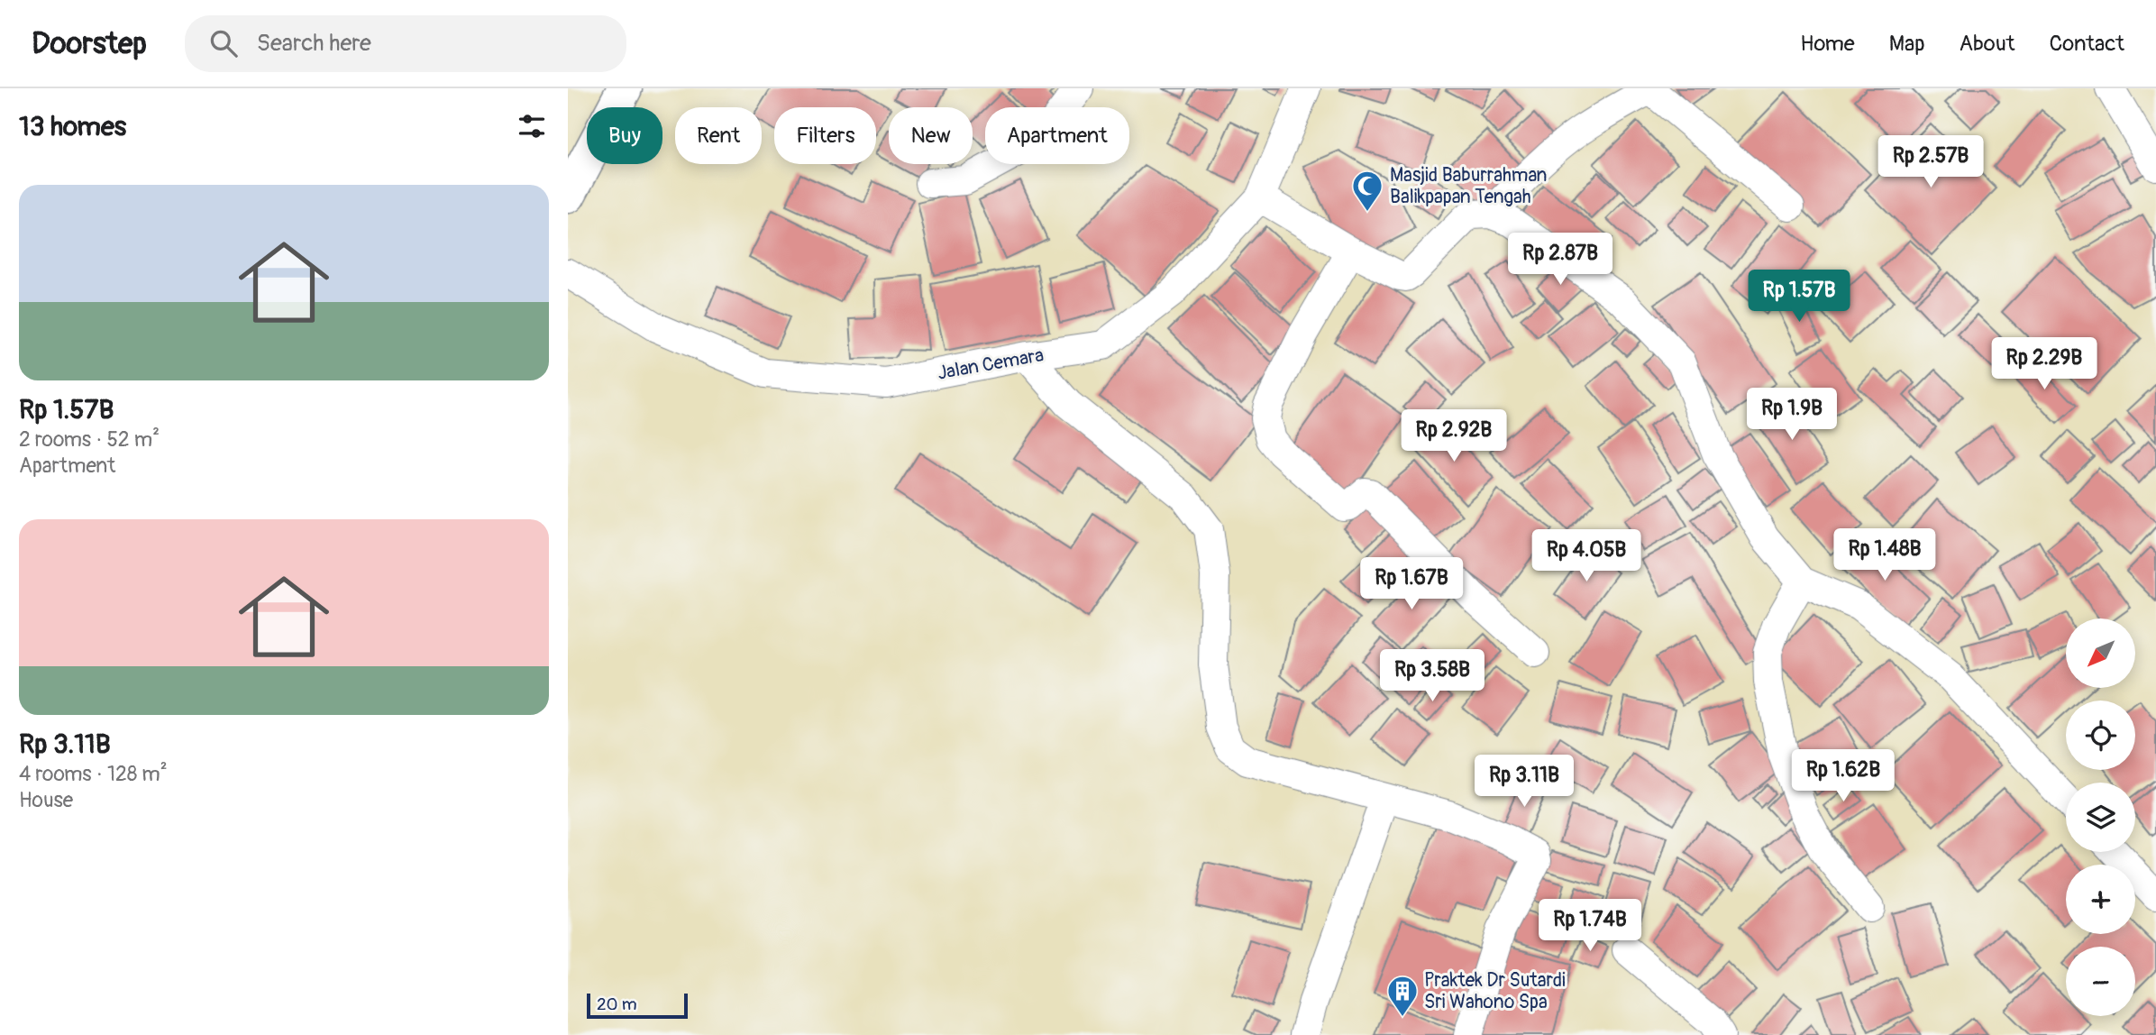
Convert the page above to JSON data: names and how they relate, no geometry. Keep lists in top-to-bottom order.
{
  "streets": {
    "street": ["Jalan Cemara"]
  },
  "places": {
    "mosque": ["Masjid Baburrahman Balikpapan Tengah"],
    "building": ["Praktek Dr Sutardi Sri Wahono Spa"]
  },
  "scale_bar": "20 m",
  "north": "bottom left",
  "page": {
    "header": "Doorstep",
    "search": "Search here",
    "nav": [
      "Home",
      "Map",
      "About",
      "Contact"
    ],
    "heading": "13 homes",
    "chip": [
      "Buy",
      "Rent",
      "Filters",
      "New",
      "Apartment"
    ],
    "price": [
      "Rp 2.57B",
      "Rp 2.87B",
      "Rp 1.57B",
      "Rp 2.29B",
      "Rp 1.9B",
      "Rp 2.92B",
      "Rp 1.48B",
      "Rp 4.05B",
      "Rp 1.67B",
      "Rp 3.58B",
      "Rp 1.62B",
      "Rp 3.11B",
      "Rp 1.74B"
    ],
    "list": [
      {
        "name": "Rp 1.57B",
        "note": "2 rooms · 52 m² · Apartment"
      },
      {
        "name": "Rp 3.11B",
        "note": "4 rooms · 128 m² · House"
      }
    ],
    "map_buttons": ["+", "−"],
    "scale": "20 m"
  }
}
